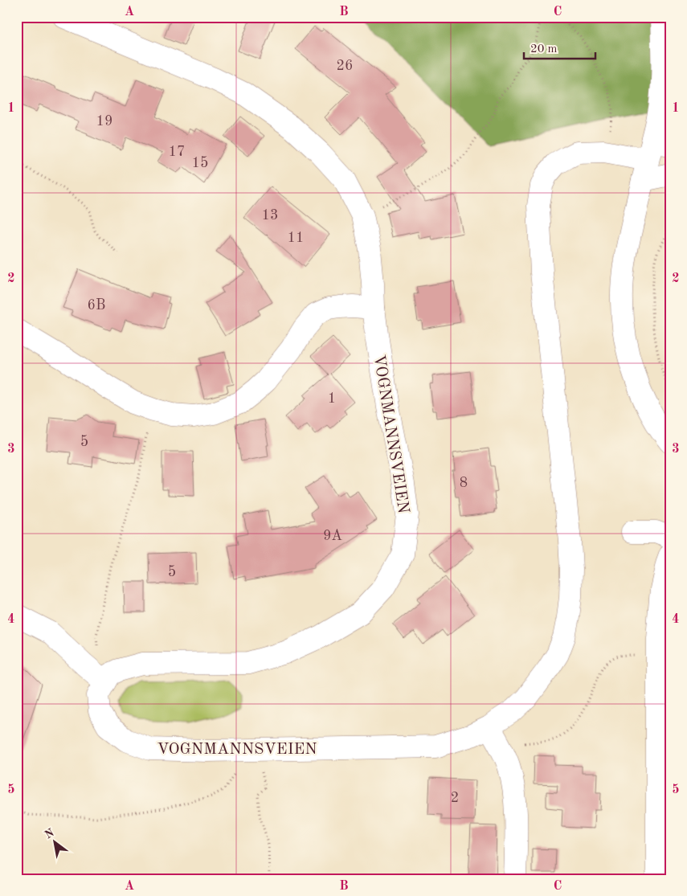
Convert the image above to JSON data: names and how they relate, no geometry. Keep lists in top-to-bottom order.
{
  "streets": {
    "street": ["VOGNMANNSVEIEN"]
  },
  "house_numbers": [
    "26",
    "19",
    "17",
    "15",
    "13",
    "11",
    "6B",
    "1",
    "5",
    "8",
    "9A",
    "5",
    "2"
  ],
  "scale_bar": "20 m",
  "north": "top left",
  "grid": {
    "columns": ["A", "B", "C"],
    "rows": [
      "1",
      "2",
      "3",
      "4",
      "5"
    ]
  }
}
